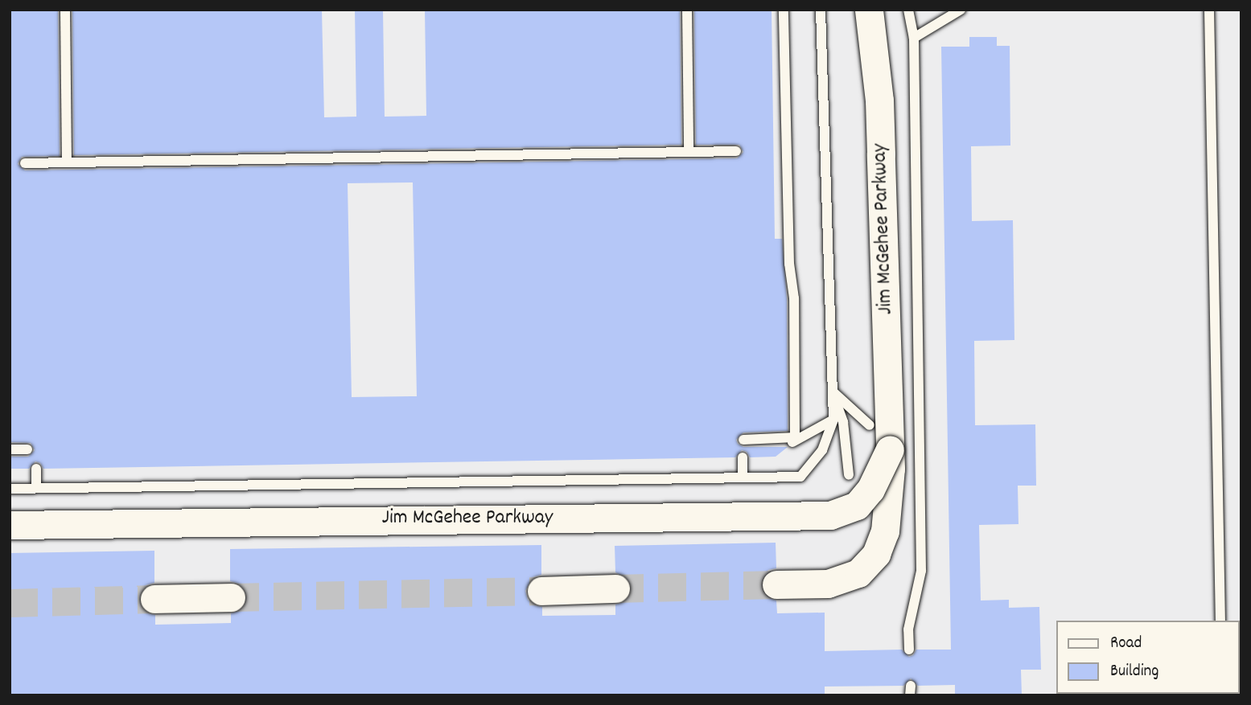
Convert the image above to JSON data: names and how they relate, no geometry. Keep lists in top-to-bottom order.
{
  "streets": {
    "main road": ["Jim McGehee Parkway"]
  },
  "legend": ["Road", "Building"]
}
